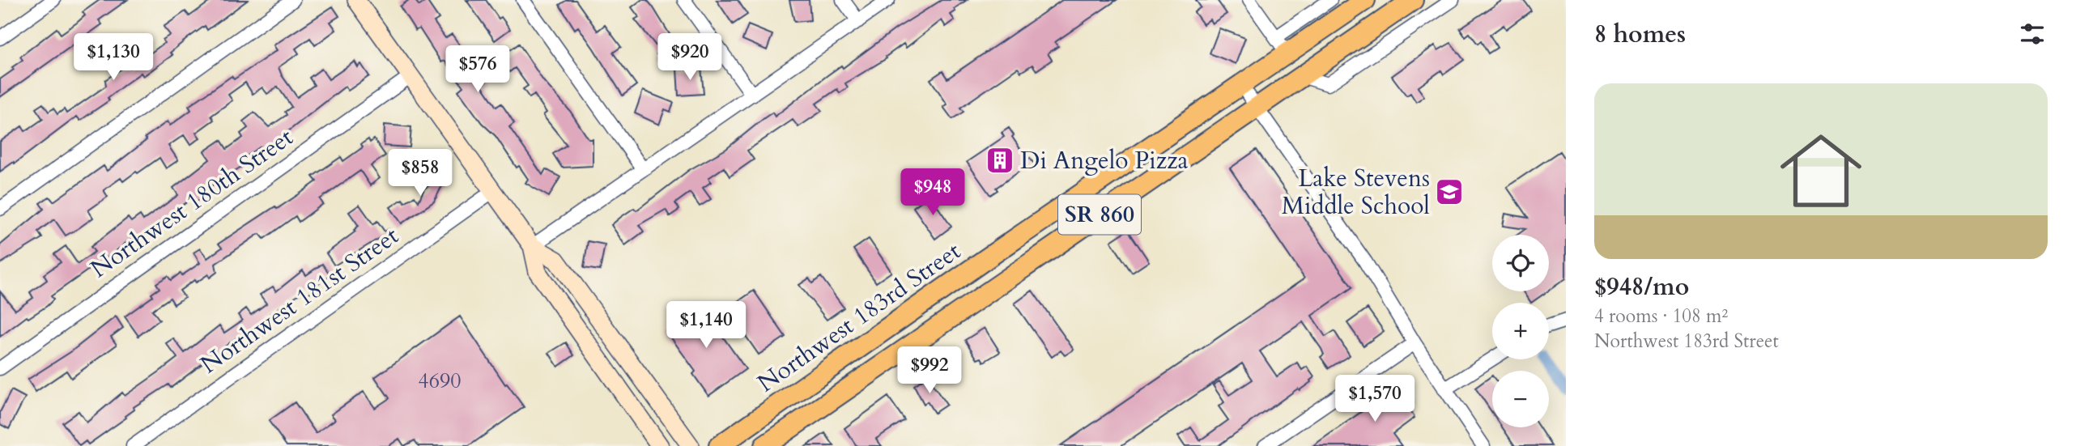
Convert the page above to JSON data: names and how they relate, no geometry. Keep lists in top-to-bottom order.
{
  "streets": {
    "main road": ["SR 860", "Northwest 183rd Street"],
    "street": ["Northwest 180th Street", "Northwest 181st Street"]
  },
  "places": {
    "building": ["Di Angelo Pizza"],
    "school or university": ["Lake Stevens Middle School"]
  },
  "house_numbers": ["4690"],
  "page": {
    "heading": "8 homes",
    "price": [
      "$1,130",
      "$920",
      "$576",
      "$858",
      "$948",
      "$1,140",
      "$992",
      "$1,570"
    ],
    "list": [
      {
        "name": "$948/mo",
        "note": "4 rooms · 108 m² · Northwest 183rd Street"
      }
    ],
    "map_buttons": ["+", "−"]
  }
}
